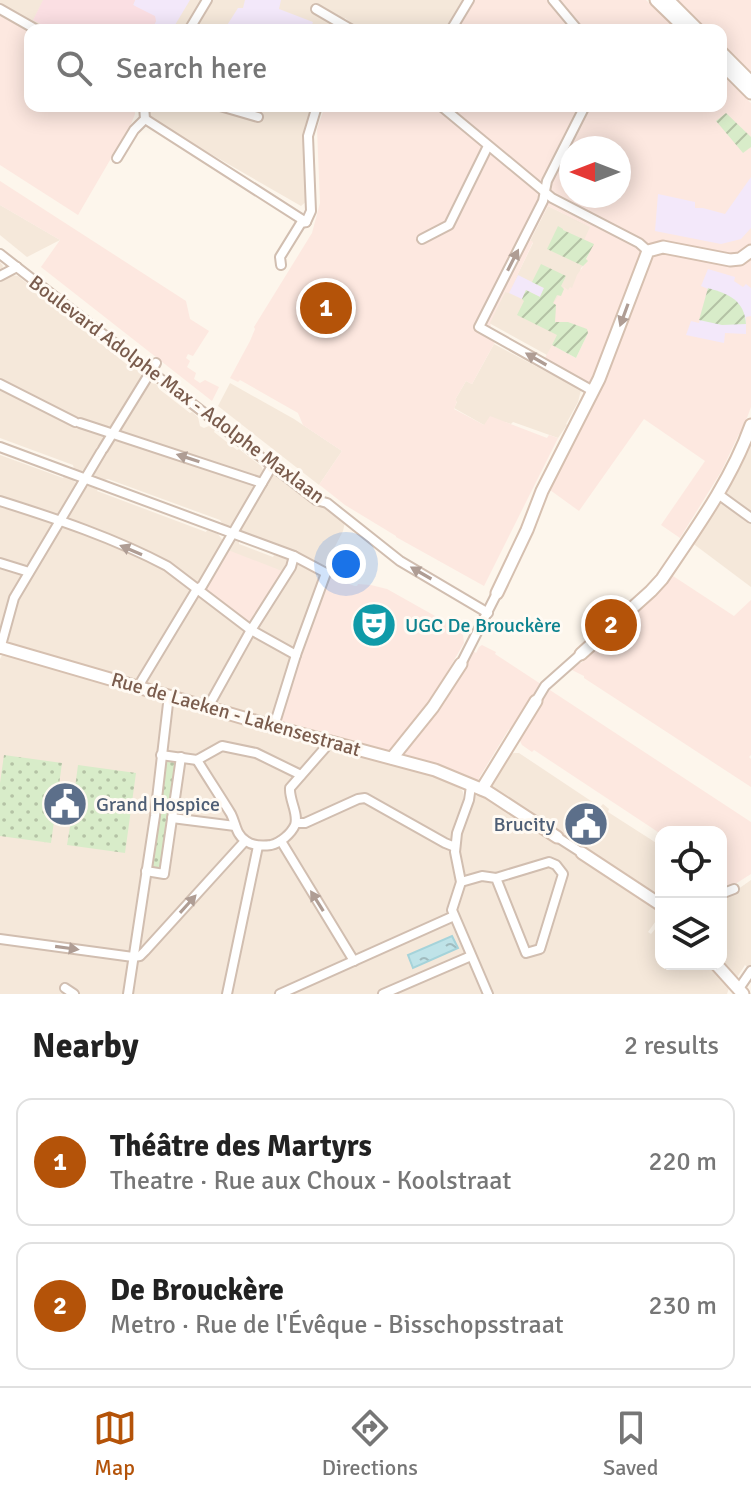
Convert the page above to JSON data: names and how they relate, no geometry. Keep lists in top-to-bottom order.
{
  "streets": {
    "street": ["Boulevard Adolphe Max - Adolphe Maxlaan", "Rue de Laeken - Lakensestraat"]
  },
  "one_way": ["Boulevard Adolphe Max - Adolphe Maxlaan"],
  "places": {
    "theatre": ["UGC De Brouckère"],
    "public building": ["Grand Hospice", "Brucity"]
  },
  "north": "left",
  "page": {
    "search": "Search here",
    "pins": ["1", "2"],
    "heading": ["Nearby", "2 results"],
    "list": [
      {
        "mark": "1",
        "name": "Théâtre des Martyrs",
        "note": "Theatre · Rue aux Choux - Koolstraat",
        "value": "220 m"
      },
      {
        "mark": "2",
        "name": "De Brouckère",
        "note": "Metro · Rue de l'Évêque - Bisschopsstraat",
        "value": "230 m"
      }
    ],
    "nav": ["Map", "Directions", "Saved"]
  }
}
